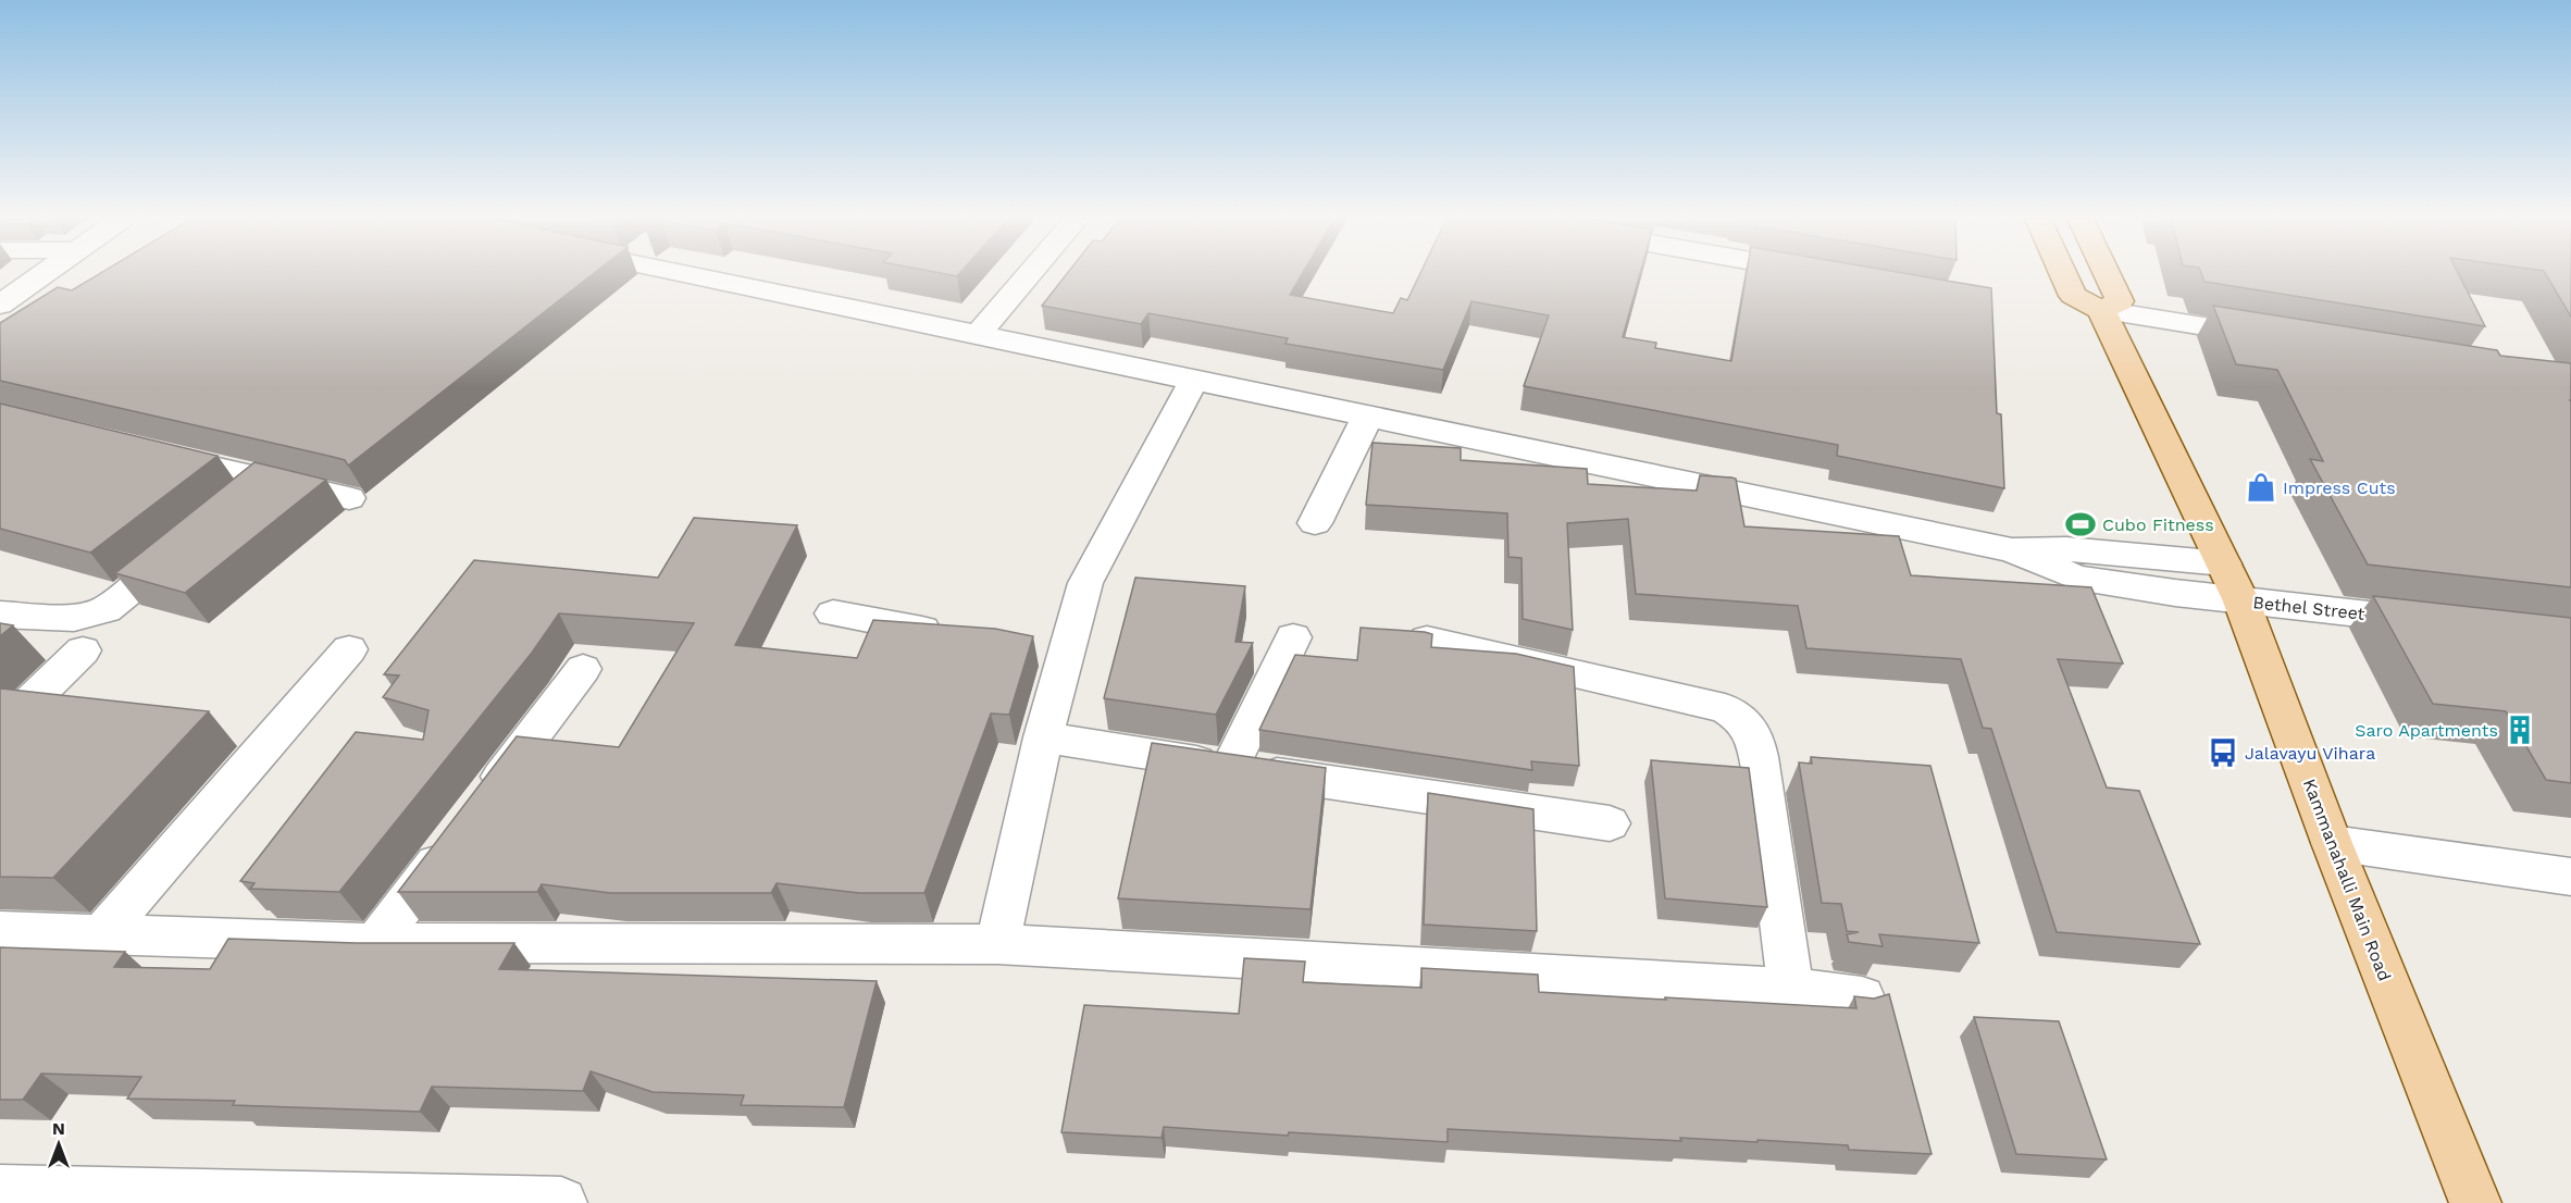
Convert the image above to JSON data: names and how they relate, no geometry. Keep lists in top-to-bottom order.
{
  "streets": {
    "main road": ["Kammanahalli Main Road"],
    "street": ["Bethel Street"]
  },
  "crossings": [
    ["Bethel Street", "Kammanahalli Main Road"]
  ],
  "places": {
    "shop": ["Impress Cuts"],
    "sports": ["Cubo Fitness"],
    "building": ["Saro Apartments"],
    "bus stop": ["Jalavayu Vihara"]
  },
  "north": "top"
}
